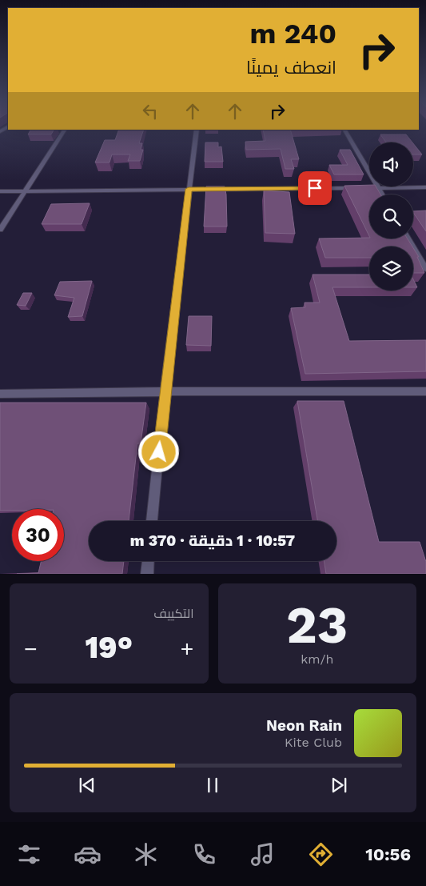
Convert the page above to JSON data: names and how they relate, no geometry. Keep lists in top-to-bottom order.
{
  "page": {
    "turn": ["240 m", "انعطف يمينًا"],
    "limit": "30",
    "trip": "10:57 · 1 دقيقة · 370 m",
    "tile": [
      ["23", "km/h"],
      "التكييف"
    ],
    "heat": ["−", "19°", "+"],
    "song": ["Neon Rain", "Kite Club"],
    "tabs": "10:56"
  }
}
